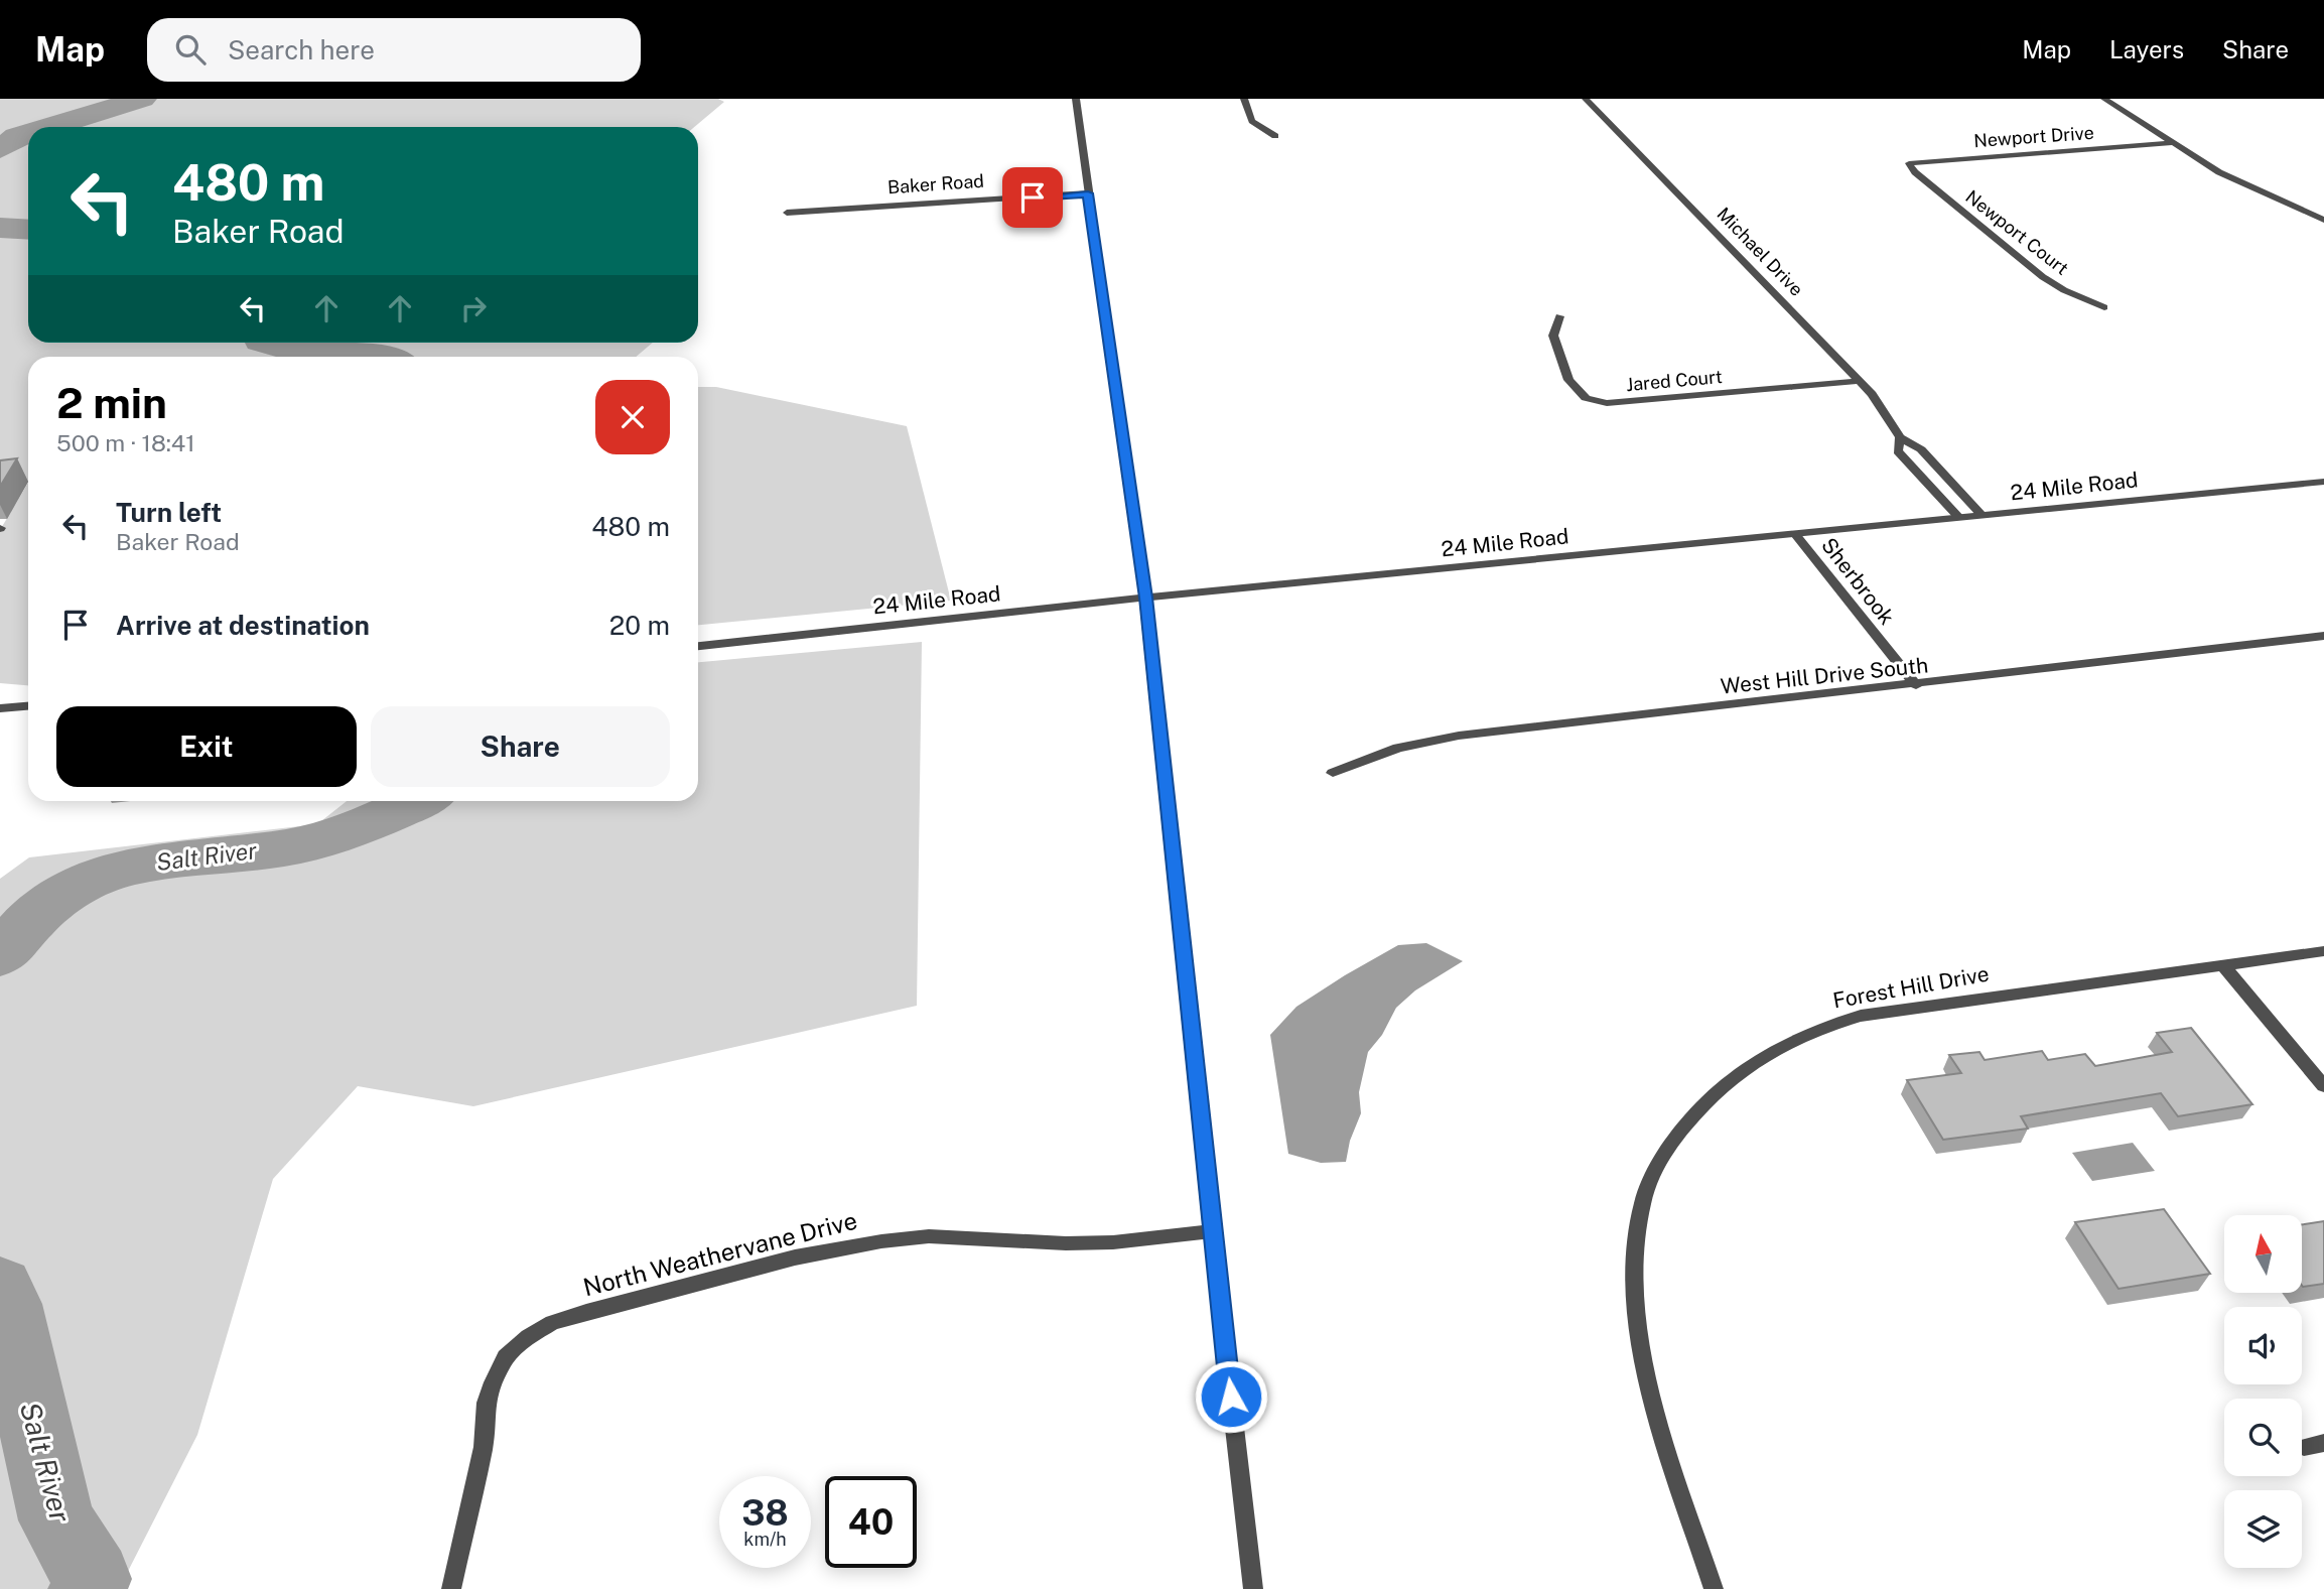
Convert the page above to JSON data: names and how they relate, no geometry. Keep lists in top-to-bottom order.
{
  "streets": {
    "street": [
      "Newport Drive",
      "Baker Road",
      "Newport Court",
      "Michael Drive",
      "Jared Court",
      "24 Mile Road",
      "Sherbrook",
      "West Hill Drive South",
      "Forest Hill Drive",
      "North Weathervane Drive"
    ]
  },
  "crossings": [
    ["Newport Drive", "Newport Court"],
    ["Michael Drive", "Jared Court"],
    ["Michael Drive", "24 Mile Road"],
    ["24 Mile Road", "Sherbrook"],
    ["Sherbrook", "West Hill Drive South"]
  ],
  "water": ["Salt River"],
  "north": "top",
  "page": {
    "header": "Map",
    "search": "Search here",
    "nav": ["Map", "Layers", "Share"],
    "turn": ["480 m", "Baker Road"],
    "heading": ["2 min", "500 m · 18:41"],
    "list": [
      {
        "name": "Turn left",
        "note": "Baker Road",
        "value": "480 m"
      },
      {
        "name": "Arrive at destination",
        "value": "20 m"
      }
    ],
    "buttons": ["Exit", "Share"],
    "speed": "38 km/h",
    "limit": "40"
  }
}
